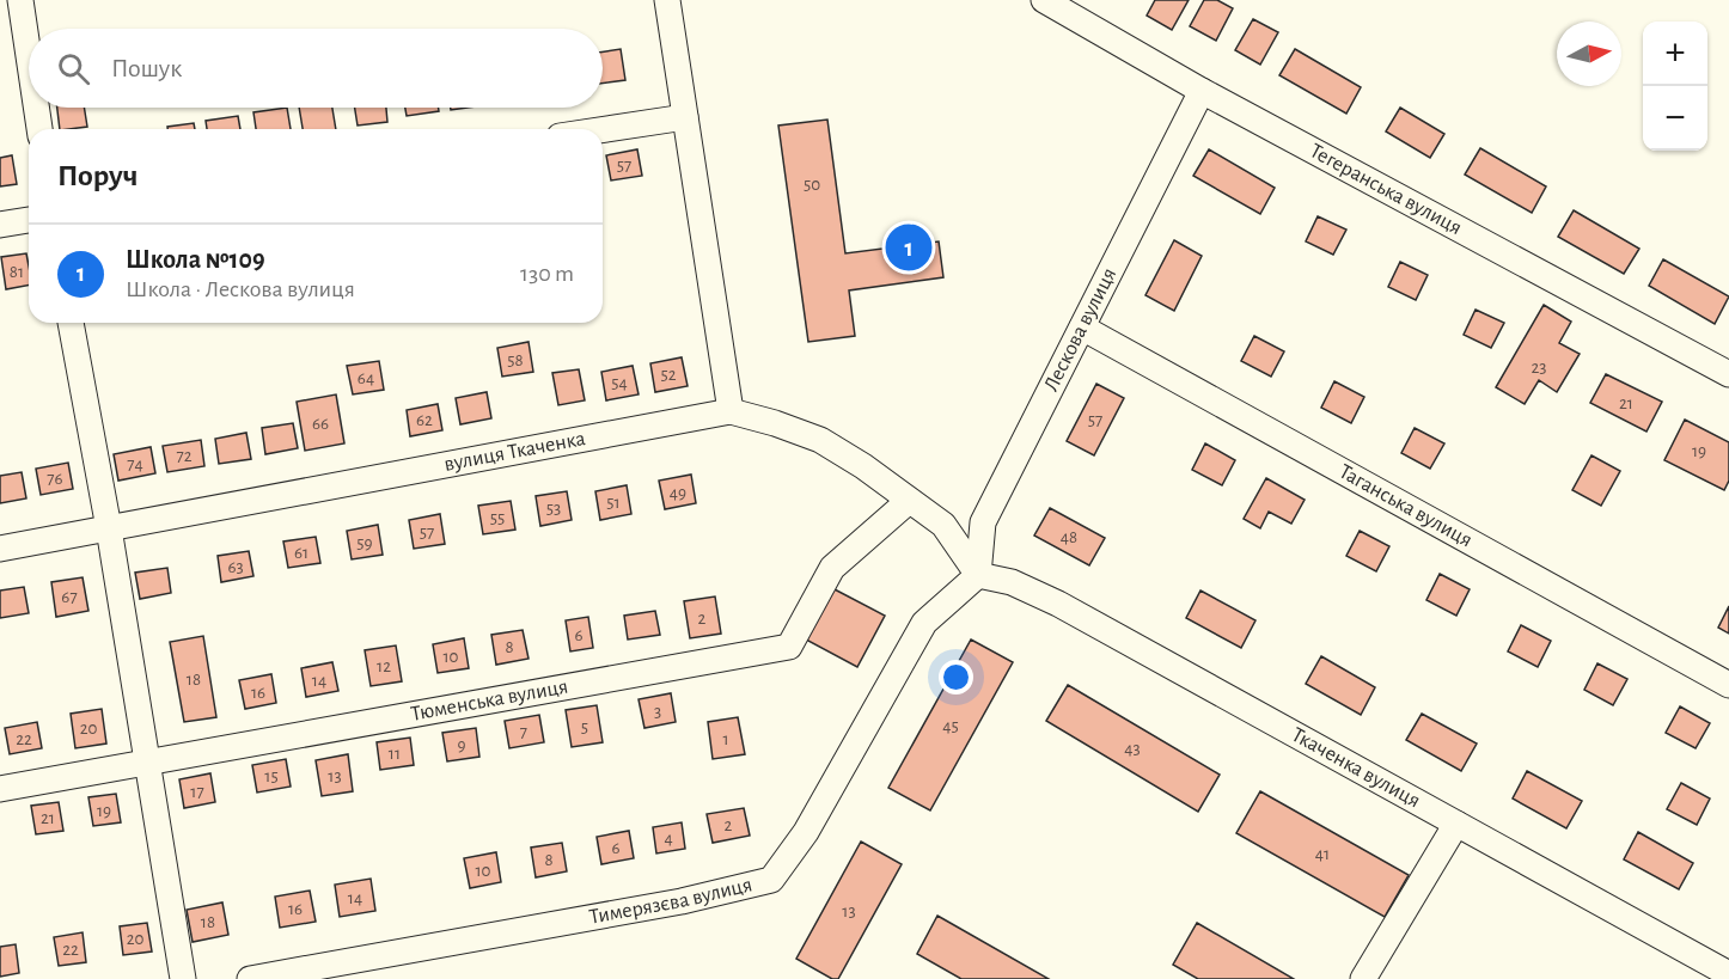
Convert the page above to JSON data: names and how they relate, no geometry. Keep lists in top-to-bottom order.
{
  "streets": {
    "street": [
      "Тегеранська вулиця",
      "Лескова вулиця",
      "вулиця Ткаченка",
      "Таганська вулиця",
      "Тюменська вулиця",
      "Ткаченка вулиця",
      "Тимерязєва вулиця"
    ]
  },
  "crossings": [
    ["Тегеранська вулиця", "Лескова вулиця"],
    ["Лескова вулиця", "вулиця Ткаченка"],
    ["Лескова вулиця", "Таганська вулиця"],
    ["Лескова вулиця", "Ткаченка вулиця"],
    ["Лескова вулиця", "Тимерязєва вулиця"],
    ["вулиця Ткаченка", "Тюменська вулиця"],
    ["вулиця Ткаченка", "Ткаченка вулиця"],
    ["вулиця Ткаченка", "Тимерязєва вулиця"],
    ["Ткаченка вулиця", "Тимерязєва вулиця"]
  ],
  "house_numbers": [
    "57",
    "50",
    "81",
    "58",
    "23",
    "52",
    "64",
    "54",
    "21",
    "62",
    "57",
    "66",
    "19",
    "72",
    "74",
    "76",
    "49",
    "51",
    "53",
    "55",
    "57",
    "48",
    "59",
    "61",
    "63",
    "67",
    "2",
    "6",
    "8",
    "10",
    "12",
    "18",
    "14",
    "16",
    "3",
    "45",
    "5",
    "20",
    "7",
    "22",
    "1",
    "9",
    "43",
    "11",
    "15",
    "13",
    "17",
    "19",
    "21",
    "2",
    "4",
    "6",
    "41",
    "8",
    "10",
    "14",
    "16",
    "13",
    "18",
    "20",
    "22"
  ],
  "north": "right",
  "page": {
    "map_buttons": ["+", "−"],
    "search": "Пошук",
    "heading": "Поруч",
    "pins": "1",
    "list": [
      {
        "mark": "1",
        "name": "Школа №109",
        "note": "Школа · Лескова вулиця",
        "value": "130 m"
      }
    ]
  }
}
